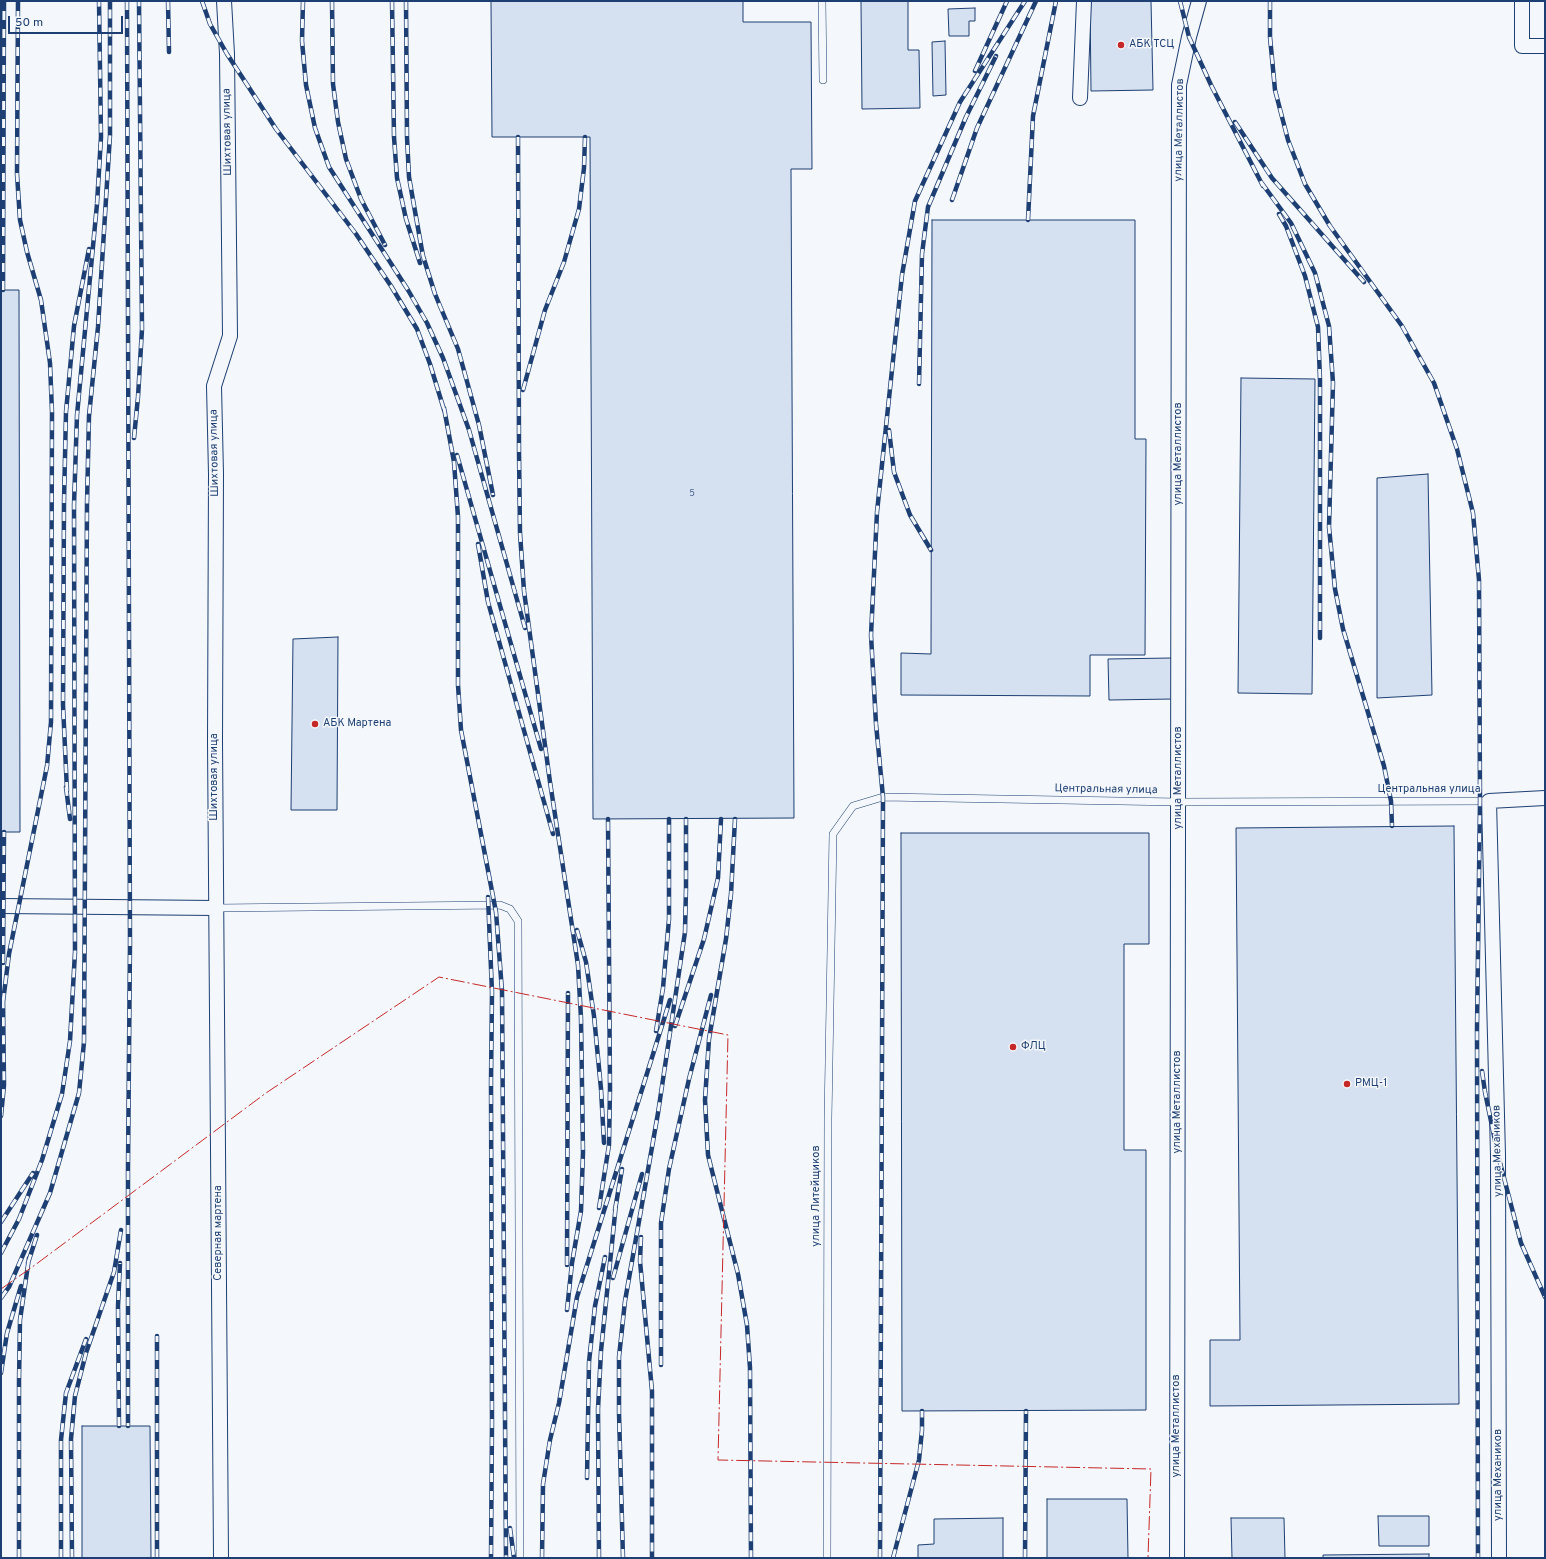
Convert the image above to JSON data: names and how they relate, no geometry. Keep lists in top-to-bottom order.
{
  "streets": {
    "street": [
      "улица Металлистов",
      "Шихтовая улица",
      "улица Механиков",
      "Северная мартена"
    ],
    "lane": ["Центральная улица", "улица Литейщиков"]
  },
  "crossings": [
    ["улица Металлистов", "Центральная улица"],
    ["Шихтовая улица", "Северная мартена"],
    ["Центральная улица", "улица Механиков"],
    ["Центральная улица", "улица Литейщиков"]
  ],
  "places": [
    "АБК ТСЦ",
    "АБК Мартена",
    "ФЛЦ",
    "РМЦ-1"
  ],
  "house_numbers": ["5"],
  "scale_bar": "50 m"
}
